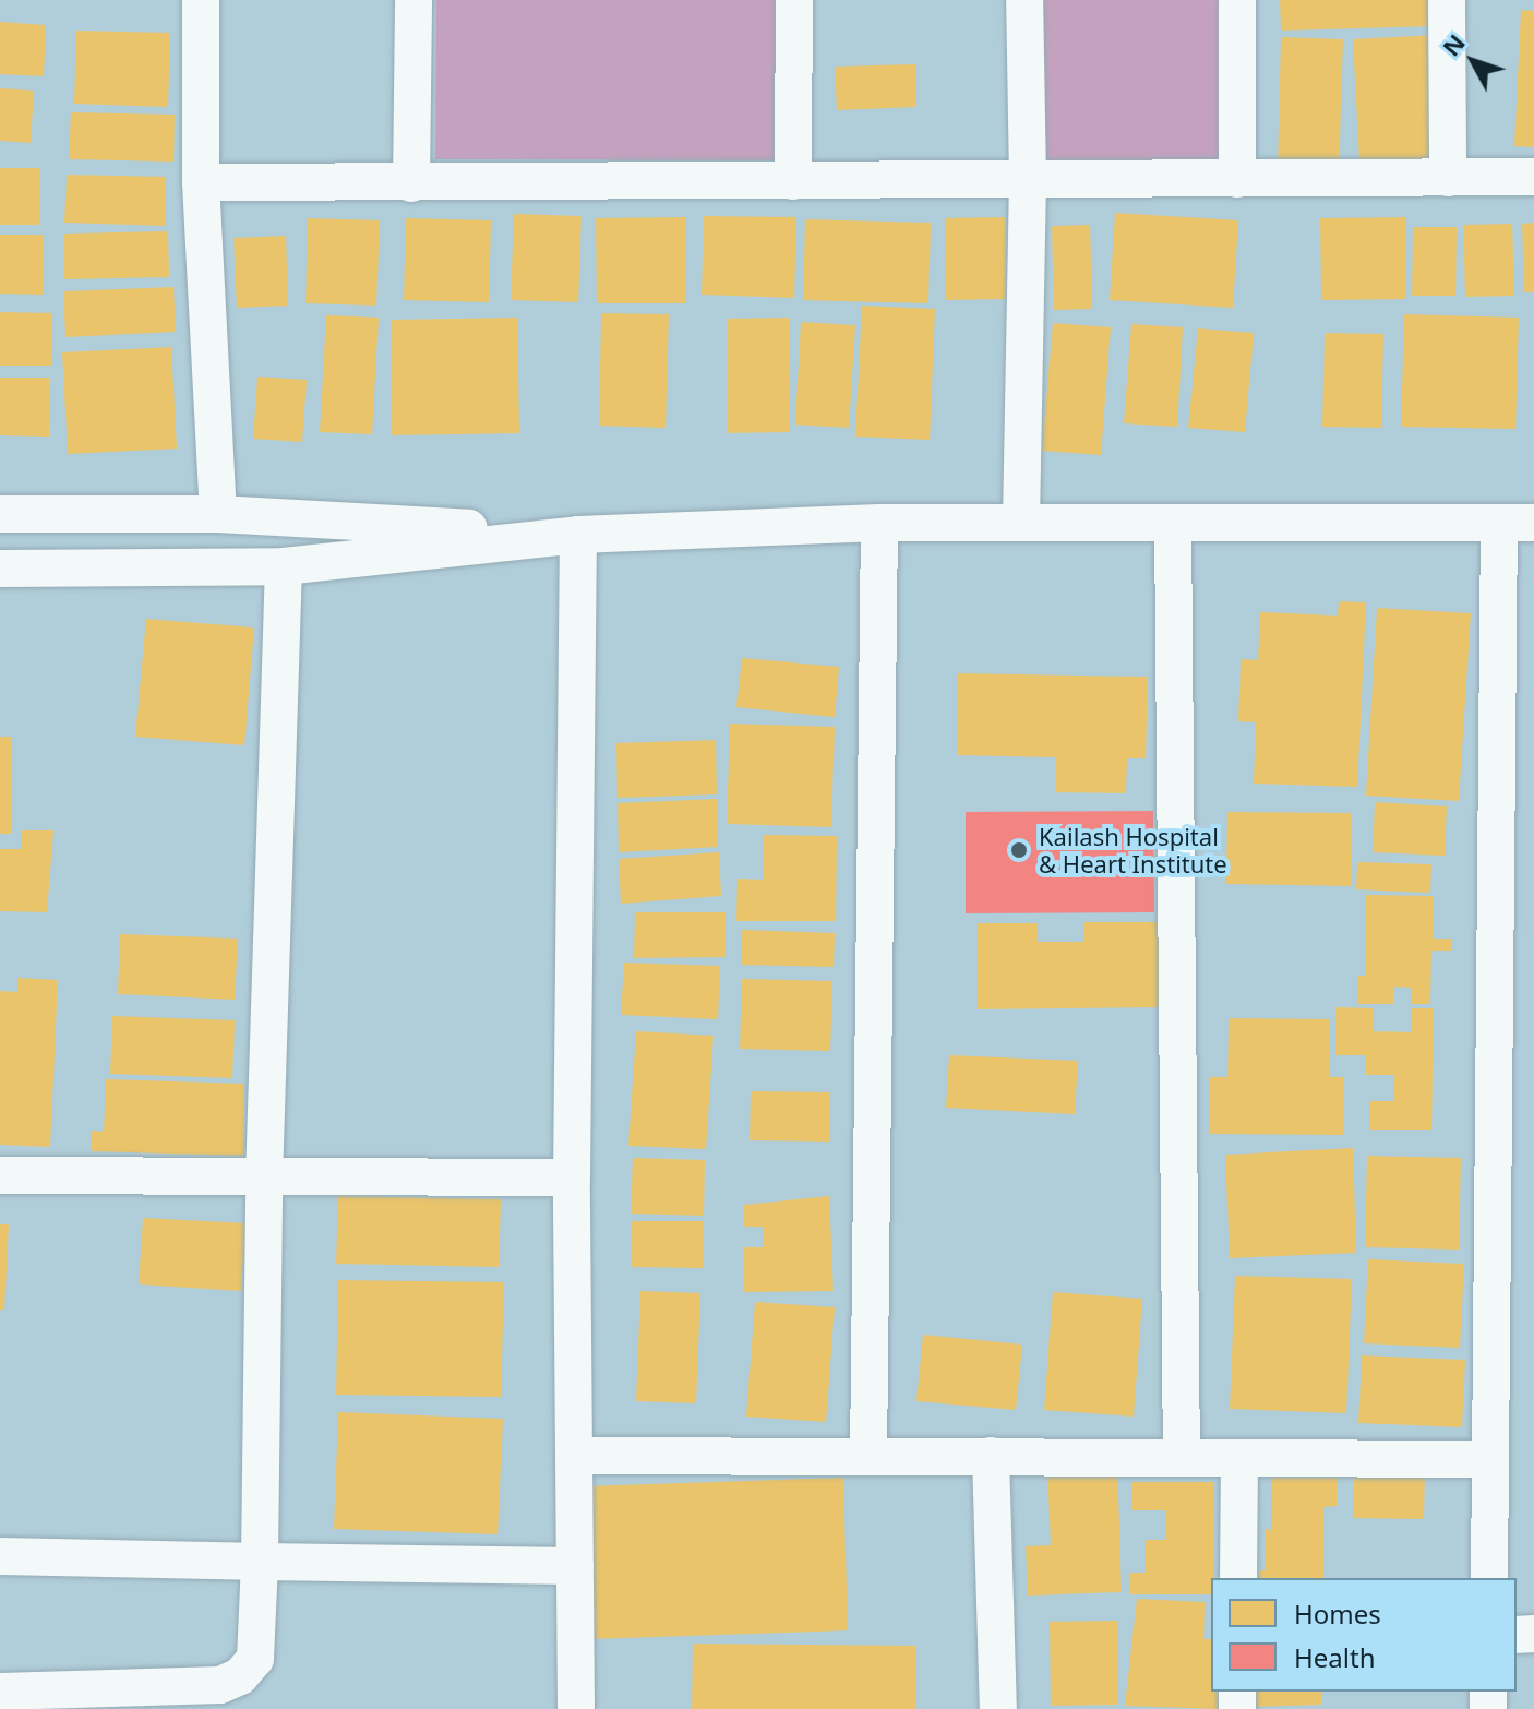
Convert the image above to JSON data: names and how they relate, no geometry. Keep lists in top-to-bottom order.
{
  "places": ["Kailash Hospital & Heart Institute"],
  "legend": ["Homes", "Health"],
  "north": "top left"
}
